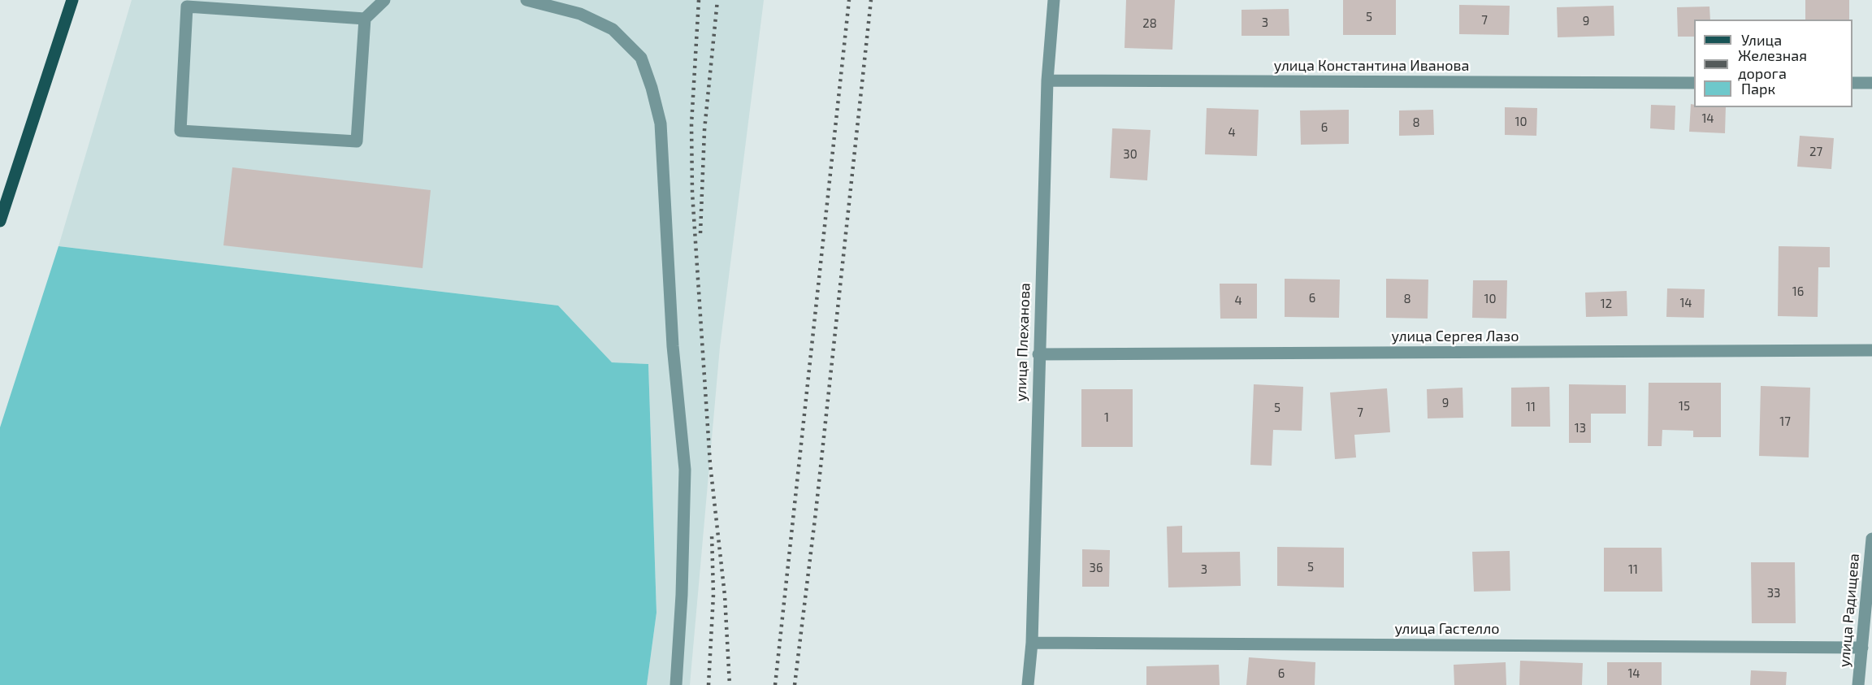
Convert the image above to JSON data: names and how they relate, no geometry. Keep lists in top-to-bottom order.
{
  "streets": {
    "street": [
      "улица Константина Иванова",
      "улица Сергея Лазо",
      "улица Плеханова",
      "улица Радищева",
      "улица Гастелло"
    ]
  },
  "crossings": [
    ["улица Константина Иванова", "улица Плеханова"],
    ["улица Сергея Лазо", "улица Плеханова"],
    ["улица Плеханова", "улица Гастелло"],
    ["улица Радищева", "улица Гастелло"]
  ],
  "house_numbers": [
    "5",
    "7",
    "9",
    "3",
    "28",
    "14",
    "10",
    "8",
    "6",
    "4",
    "27",
    "30",
    "16",
    "6",
    "8",
    "10",
    "4",
    "14",
    "12",
    "9",
    "15",
    "11",
    "5",
    "7",
    "1",
    "17",
    "13",
    "5",
    "36",
    "3",
    "11",
    "33",
    "6",
    "14"
  ],
  "legend": ["Улица", "Железная дорога", "Парк"]
}
